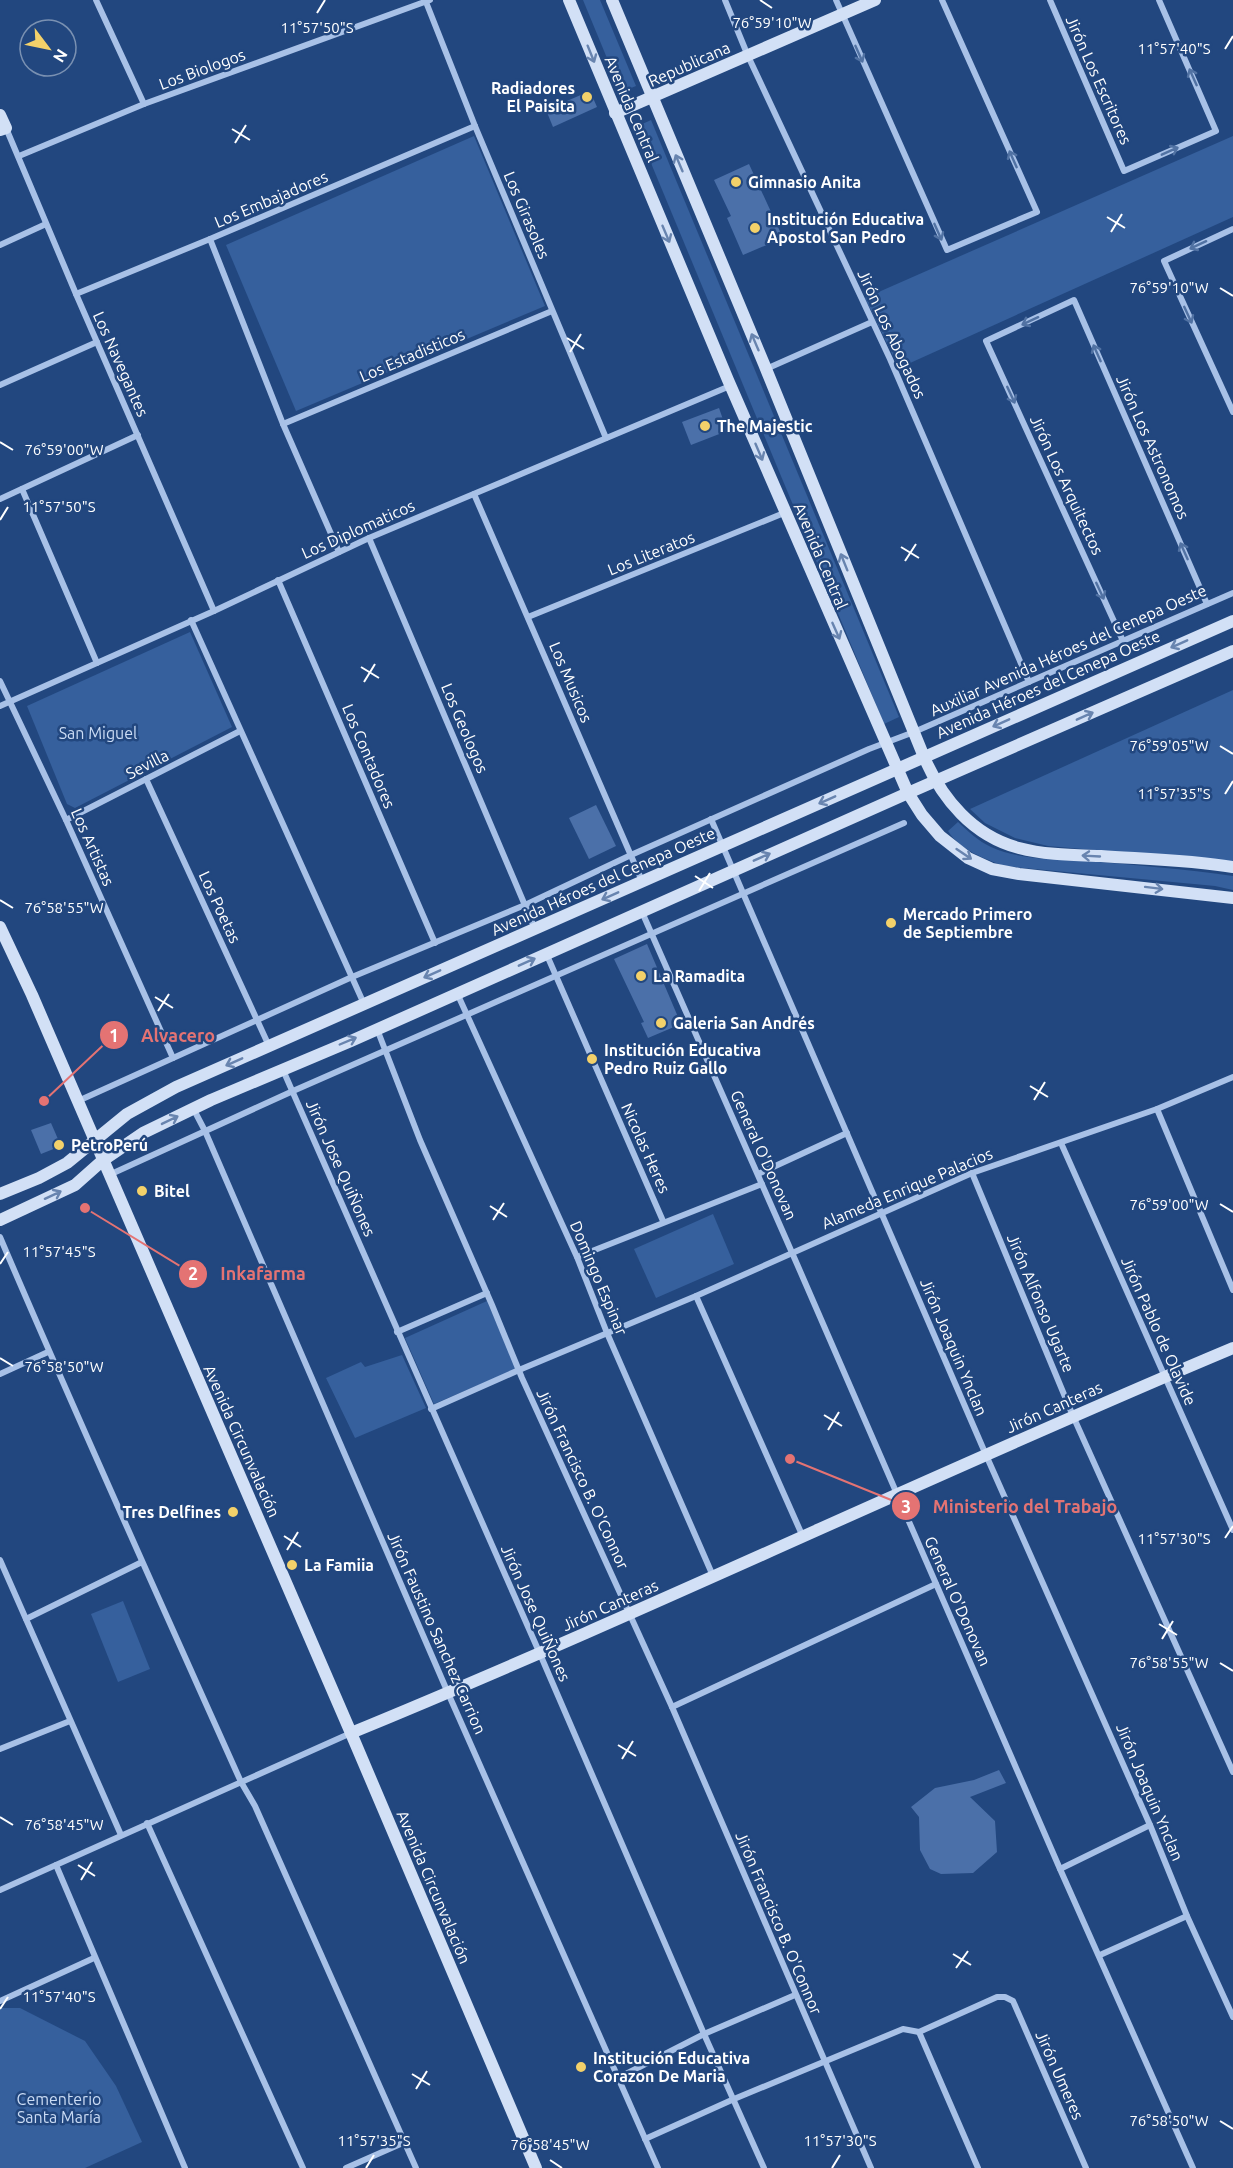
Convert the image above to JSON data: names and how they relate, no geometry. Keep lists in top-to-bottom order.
{
  "streets": {
    "main road": [
      "Republicana",
      "Avenida Central",
      "Avenida Héroes del Cenepa Oeste",
      "Jirón Canteras",
      "Avenida Circunvalación"
    ],
    "street": [
      "Los Biologos",
      "Jirón Los Escritores",
      "Los Embajadores",
      "Los Girasoles",
      "Jirón Los Abogados",
      "Los Estadisticos",
      "Los Navegantes",
      "Jirón Los Astronomos",
      "Jirón Los Arquitectos",
      "Los Diplomaticos",
      "Los Literatos",
      "Auxiliar Avenida Héroes del Cenepa Oeste",
      "Los Musicos",
      "Los Geologos",
      "Los Contadores",
      "Sevilla",
      "Los Artistas",
      "Los Poetas",
      "Nicolas Heres",
      "General O'Donovan",
      "Jirón Jose QuiÑones",
      "Alameda Enrique Palacios",
      "Domingo Espinar",
      "Jirón Alfonso Ugarte",
      "Jirón Pablo de Olavide",
      "Jirón Joaquin Ynclan",
      "Jirón Francisco B. O'Connor",
      "Jirón Faustino Sanchez Carrion",
      "Jirón Umeres"
    ]
  },
  "crossings": [
    ["Republicana", "Avenida Central"],
    ["Republicana", "Jirón Los Abogados"],
    ["Los Biologos", "Los Girasoles"],
    ["Los Biologos", "Los Navegantes"],
    ["Avenida Central", "Los Diplomaticos"],
    ["Avenida Central", "Los Literatos"],
    ["Avenida Central", "Auxiliar Avenida Héroes del Cenepa Oeste"],
    ["Avenida Central", "Avenida Héroes del Cenepa Oeste"],
    ["Los Embajadores", "Los Girasoles"],
    ["Los Embajadores", "Los Navegantes"],
    ["Los Girasoles", "Los Estadisticos"],
    ["Los Girasoles", "Los Diplomaticos"],
    ["Jirón Los Abogados", "Auxiliar Avenida Héroes del Cenepa Oeste"],
    ["Los Navegantes", "Los Diplomaticos"],
    ["Jirón Los Astronomos", "Jirón Los Arquitectos"],
    ["Jirón Los Astronomos", "Auxiliar Avenida Héroes del Cenepa Oeste"],
    ["Jirón Los Arquitectos", "Auxiliar Avenida Héroes del Cenepa Oeste"],
    ["Los Diplomaticos", "Los Musicos"],
    ["Los Diplomaticos", "Los Geologos"],
    ["Los Diplomaticos", "Los Contadores"],
    ["Los Diplomaticos", "Los Artistas"],
    ["Los Literatos", "Los Musicos"],
    ["Auxiliar Avenida Héroes del Cenepa Oeste", "Los Musicos"],
    ["Auxiliar Avenida Héroes del Cenepa Oeste", "Los Geologos"],
    ["Auxiliar Avenida Héroes del Cenepa Oeste", "Los Contadores"],
    ["Auxiliar Avenida Héroes del Cenepa Oeste", "Los Artistas"],
    ["Auxiliar Avenida Héroes del Cenepa Oeste", "Los Poetas"],
    ["Auxiliar Avenida Héroes del Cenepa Oeste", "Jirón Joaquin Ynclan"],
    ["Auxiliar Avenida Héroes del Cenepa Oeste", "Avenida Circunvalación"],
    ["Los Musicos", "Avenida Héroes del Cenepa Oeste"],
    ["Avenida Héroes del Cenepa Oeste", "Los Geologos"],
    ["Avenida Héroes del Cenepa Oeste", "Los Poetas"],
    ["Avenida Héroes del Cenepa Oeste", "Jirón Joaquin Ynclan"],
    ["Avenida Héroes del Cenepa Oeste", "Avenida Circunvalación"],
    ["Sevilla", "Los Artistas"],
    ["Sevilla", "Los Poetas"],
    ["General O'Donovan", "Alameda Enrique Palacios"],
    ["General O'Donovan", "Jirón Canteras"],
    ["Jirón Jose QuiÑones", "Alameda Enrique Palacios"],
    ["Jirón Jose QuiÑones", "Jirón Canteras"],
    ["Alameda Enrique Palacios", "Domingo Espinar"],
    ["Alameda Enrique Palacios", "Jirón Alfonso Ugarte"],
    ["Alameda Enrique Palacios", "Jirón Pablo de Olavide"],
    ["Alameda Enrique Palacios", "Jirón Joaquin Ynclan"],
    ["Alameda Enrique Palacios", "Jirón Francisco B. O'Connor"],
    ["Domingo Espinar", "Jirón Canteras"],
    ["Jirón Alfonso Ugarte", "Jirón Canteras"],
    ["Jirón Pablo de Olavide", "Jirón Canteras"],
    ["Jirón Joaquin Ynclan", "Jirón Canteras"],
    ["Jirón Canteras", "Avenida Circunvalación"],
    ["Jirón Canteras", "Jirón Francisco B. O'Connor"],
    ["Jirón Canteras", "Jirón Faustino Sanchez Carrion"]
  ],
  "one_way": ["Jirón Los Astronomos", "Jirón Los Arquitectos"],
  "parks": ["San Miguel", "Cementerio Santa María"],
  "places": [
    "Radiadores El Paisita",
    "Gimnasio Anita",
    "Institución Educativa Apostol San Pedro",
    "The Majestic",
    "Mercado Primero de Septiembre",
    "La Ramadita",
    "Galeria San Andrés",
    "Institución Educativa Pedro Ruiz Gallo",
    "Alvacero",
    "PetroPerú",
    "Bitel",
    "Inkafarma",
    "Ministerio del Trabajo",
    "Tres Delfines",
    "La Famiia",
    "Institución Educativa Corazon De Maria"
  ],
  "north": "bottom right",
  "coordinates": [
    "76°59'10\"W",
    "11°57'50\"S",
    "11°57'40\"S",
    "76°59'00\"W",
    "76°59'05\"W",
    "11°57'35\"S",
    "76°58'55\"W",
    "11°57'45\"S",
    "76°58'50\"W",
    "11°57'30\"S",
    "76°58'45\"W"
  ]
}
